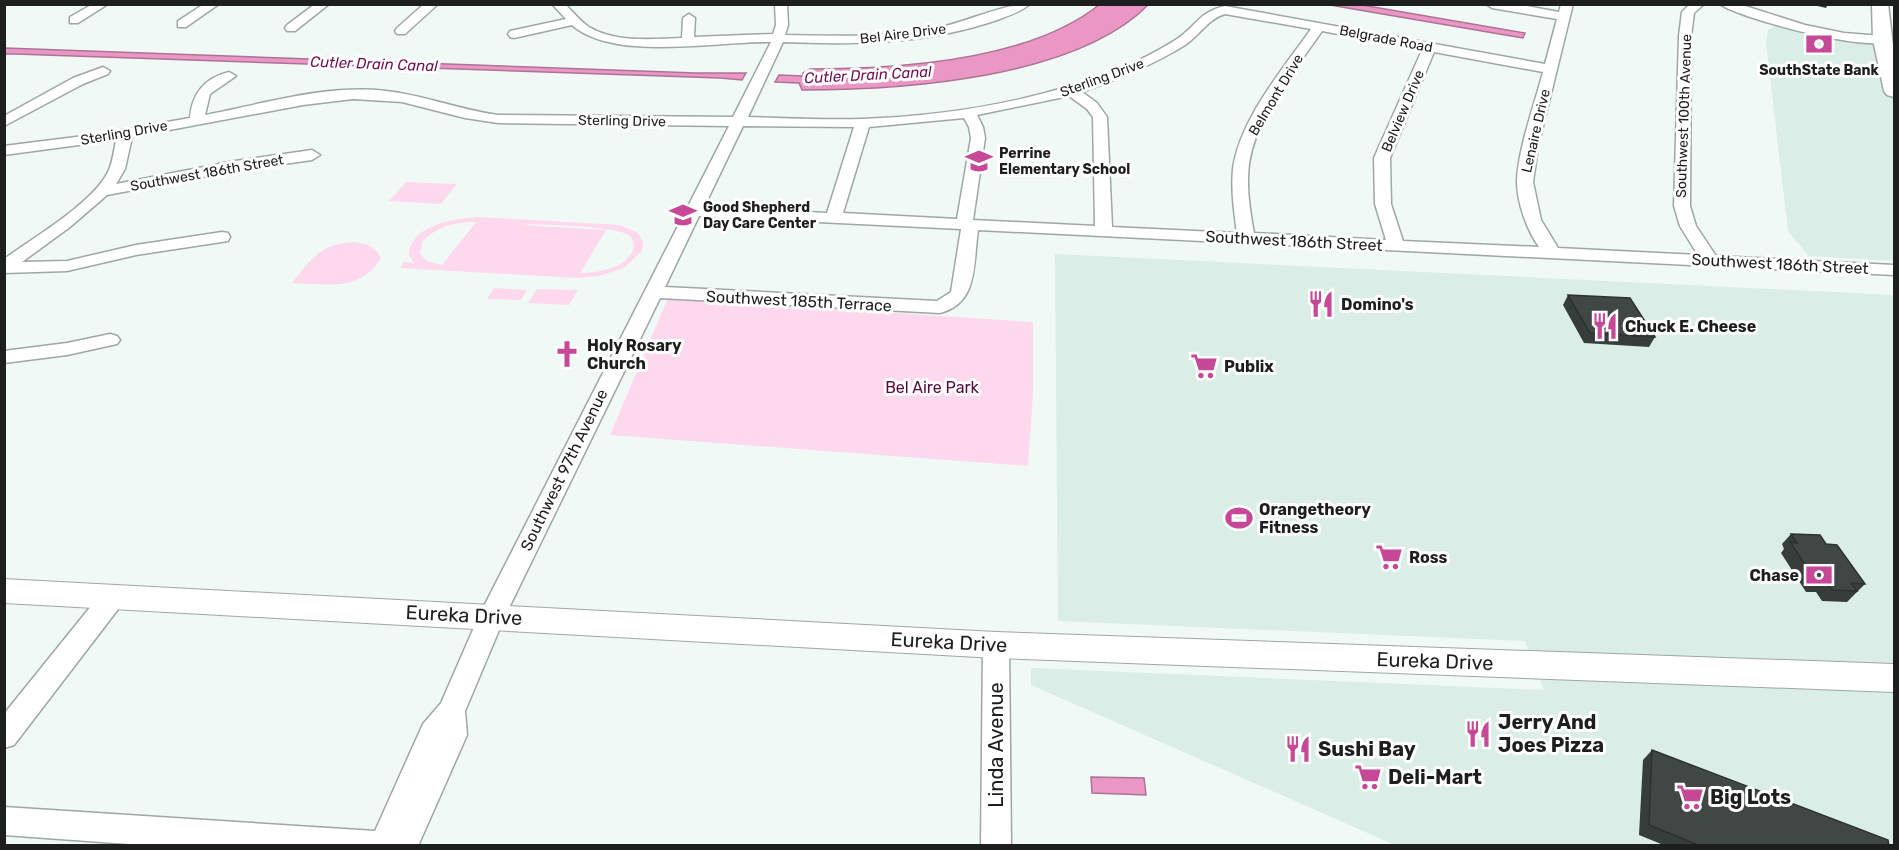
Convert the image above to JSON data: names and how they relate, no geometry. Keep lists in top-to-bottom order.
{
  "streets": {
    "main road": ["Eureka Drive"],
    "street": [
      "Bel Aire Drive",
      "Belgrade Road",
      "Sterling Drive",
      "Belmont Drive",
      "Belview Drive",
      "Southwest 100th Avenue",
      "Lenaire Drive",
      "Southwest 186th Street",
      "Southwest 185th Terrace",
      "Southwest 97th Avenue",
      "Linda Avenue"
    ]
  },
  "crossings": [
    ["Bel Aire Drive", "Southwest 97th Avenue"],
    ["Belgrade Road", "Sterling Drive"],
    ["Belgrade Road", "Belmont Drive"],
    ["Belgrade Road", "Belview Drive"],
    ["Belgrade Road", "Lenaire Drive"],
    ["Sterling Drive", "Southwest 97th Avenue"],
    ["Belmont Drive", "Southwest 186th Street"],
    ["Belview Drive", "Southwest 186th Street"],
    ["Southwest 100th Avenue", "Southwest 186th Street"],
    ["Lenaire Drive", "Southwest 186th Street"],
    ["Southwest 186th Street", "Southwest 185th Terrace"],
    ["Southwest 186th Street", "Southwest 97th Avenue"],
    ["Southwest 185th Terrace", "Southwest 97th Avenue"],
    ["Southwest 97th Avenue", "Eureka Drive"],
    ["Eureka Drive", "Linda Avenue"]
  ],
  "water": ["Cutler Drain Canal"],
  "parks": ["Bel Aire Park"],
  "places": {
    "bank": ["SouthState Bank", "Chase"],
    "school or university": ["Perrine Elementary School", "Good Shepherd Day Care Center"],
    "restaurant": [
      "Domino's",
      "Chuck E. Cheese",
      "Jerry And Joes Pizza",
      "Sushi Bay"
    ],
    "church": ["Holy Rosary Church"],
    "supermarket": [
      "Publix",
      "Ross",
      "Deli-Mart",
      "Big Lots"
    ],
    "sports": ["Orangetheory Fitness"]
  }
}
